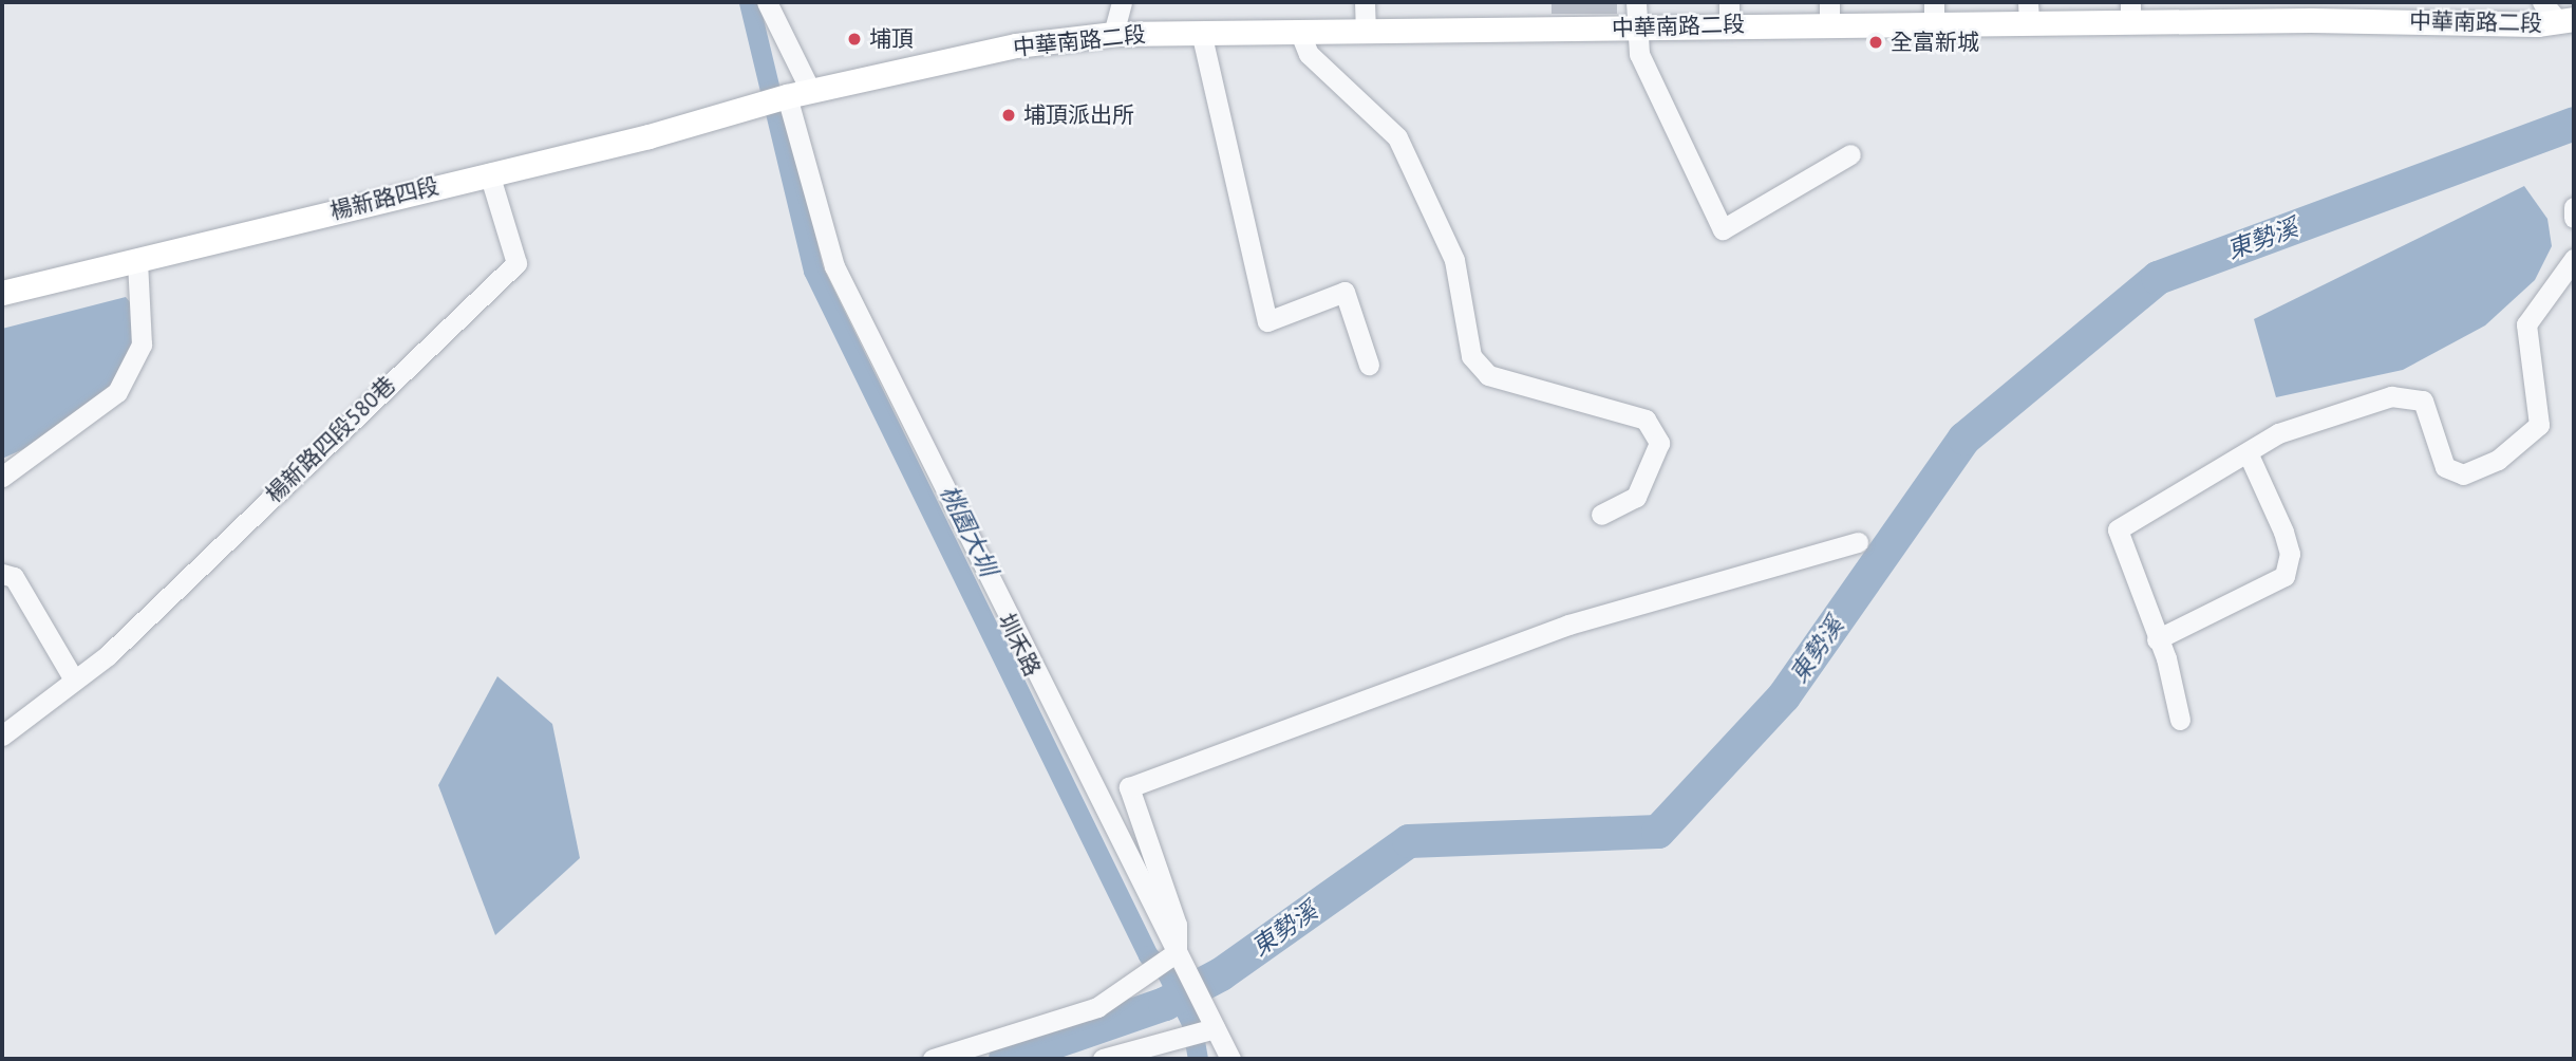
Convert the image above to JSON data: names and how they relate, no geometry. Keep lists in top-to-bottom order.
{
  "streets": {
    "main road": ["中華南路二段", "楊新路四段"],
    "street": ["楊新路四段580巷", "圳禾路"]
  },
  "crossings": [
    ["中華南路二段", "楊新路四段"],
    ["中華南路二段", "圳禾路"],
    ["楊新路四段", "楊新路四段580巷"],
    ["楊新路四段", "圳禾路"]
  ],
  "water": ["東勢溪", "桃園大圳"],
  "places": ["埔頂", "全富新城", "埔頂派出所"]
}
